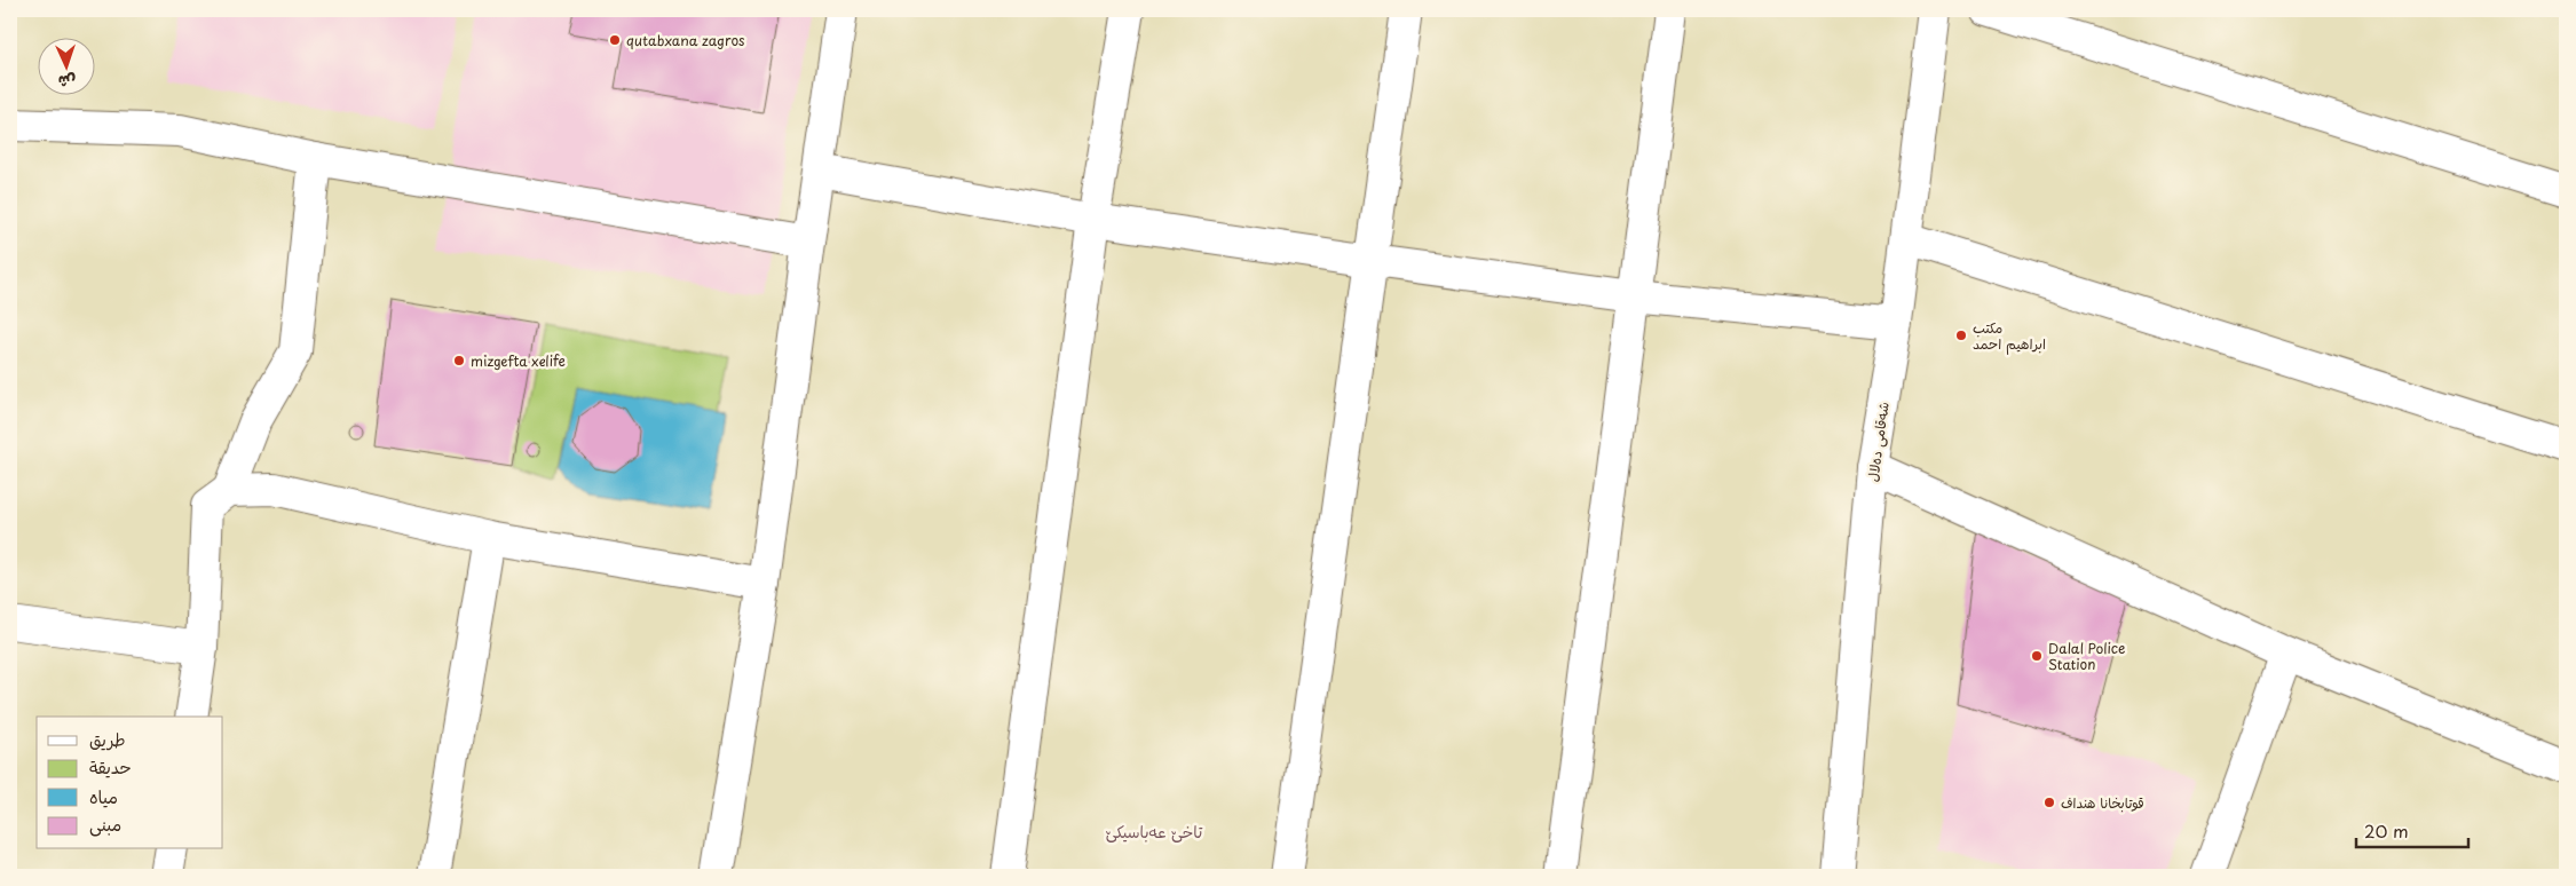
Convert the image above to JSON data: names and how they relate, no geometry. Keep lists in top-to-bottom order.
{
  "streets": {
    "street": ["شەقامی دەلال"]
  },
  "districts": ["تاخێ عه‌باسيكێ"],
  "places": [
    "qutabxana zagros",
    "مكتب ابراهيم احمد",
    "mizgefta xelife",
    "Dalal Police Station",
    "قوتابخانا هنداف"
  ],
  "legend": [
    "طريق",
    "حديقة",
    "مياه",
    "مبنى"
  ],
  "scale_bar": "20 m",
  "north": "bottom"
}
